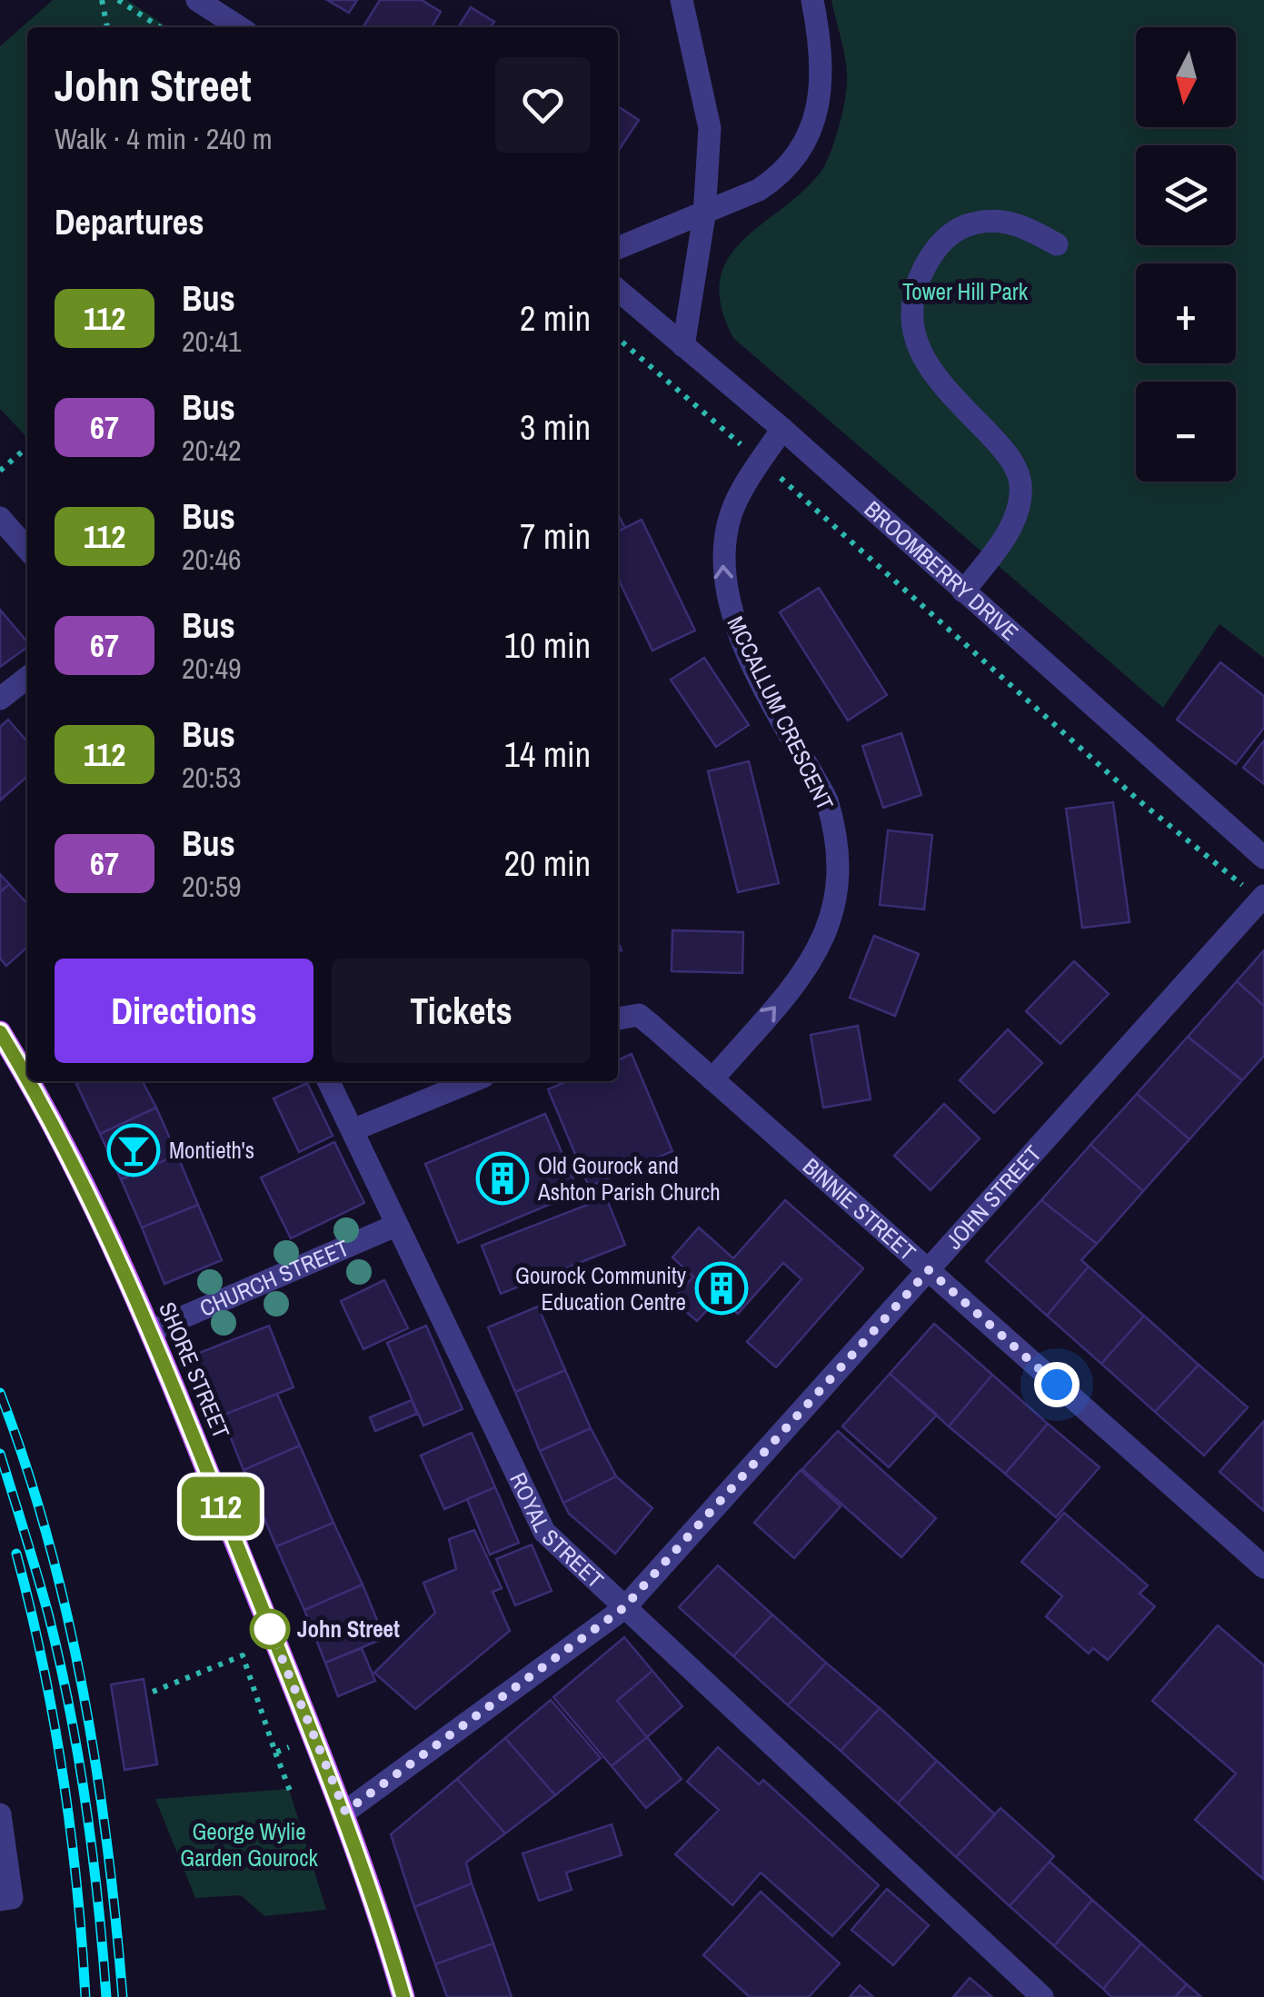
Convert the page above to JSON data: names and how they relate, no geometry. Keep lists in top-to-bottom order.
{
  "streets": {
    "main road": ["SHORE STREET"],
    "street": [
      "BROOMBERRY DRIVE",
      "MCCALLUM CRESCENT",
      "JOHN STREET",
      "BINNIE STREET",
      "CHURCH STREET",
      "ROYAL STREET"
    ]
  },
  "crossings": [
    ["BROOMBERRY DRIVE", "MCCALLUM CRESCENT"],
    ["MCCALLUM CRESCENT", "BINNIE STREET"],
    ["JOHN STREET", "BINNIE STREET"],
    ["JOHN STREET", "SHORE STREET"],
    ["JOHN STREET", "ROYAL STREET"],
    ["CHURCH STREET", "SHORE STREET"],
    ["CHURCH STREET", "ROYAL STREET"]
  ],
  "one_way": ["MCCALLUM CRESCENT"],
  "parks": ["Tower Hill Park", "George Wylie Garden Gourock"],
  "places": {
    "bar": ["Montieth's"],
    "building": ["Old Gourock and Ashton Parish Church", "Gourock Community Education Centre"],
    "other": ["John Street"]
  },
  "lines": ["bus line 112"],
  "north": "bottom",
  "page": {
    "on_map": "112",
    "map_buttons": ["+", "−"],
    "heading": [
      ["John Street", "Walk · 4 min · 240 m"],
      "Departures"
    ],
    "list": [
      {
        "mark": "112",
        "name": "Bus",
        "note": "20:41",
        "value": "2 min"
      },
      {
        "mark": "67",
        "name": "Bus",
        "note": "20:42",
        "value": "3 min"
      },
      {
        "mark": "112",
        "name": "Bus",
        "note": "20:46",
        "value": "7 min"
      },
      {
        "mark": "67",
        "name": "Bus",
        "note": "20:49",
        "value": "10 min"
      },
      {
        "mark": "112",
        "name": "Bus",
        "note": "20:53",
        "value": "14 min"
      },
      {
        "mark": "67",
        "name": "Bus",
        "note": "20:59",
        "value": "20 min"
      }
    ],
    "buttons": ["Directions", "Tickets"]
  }
}
